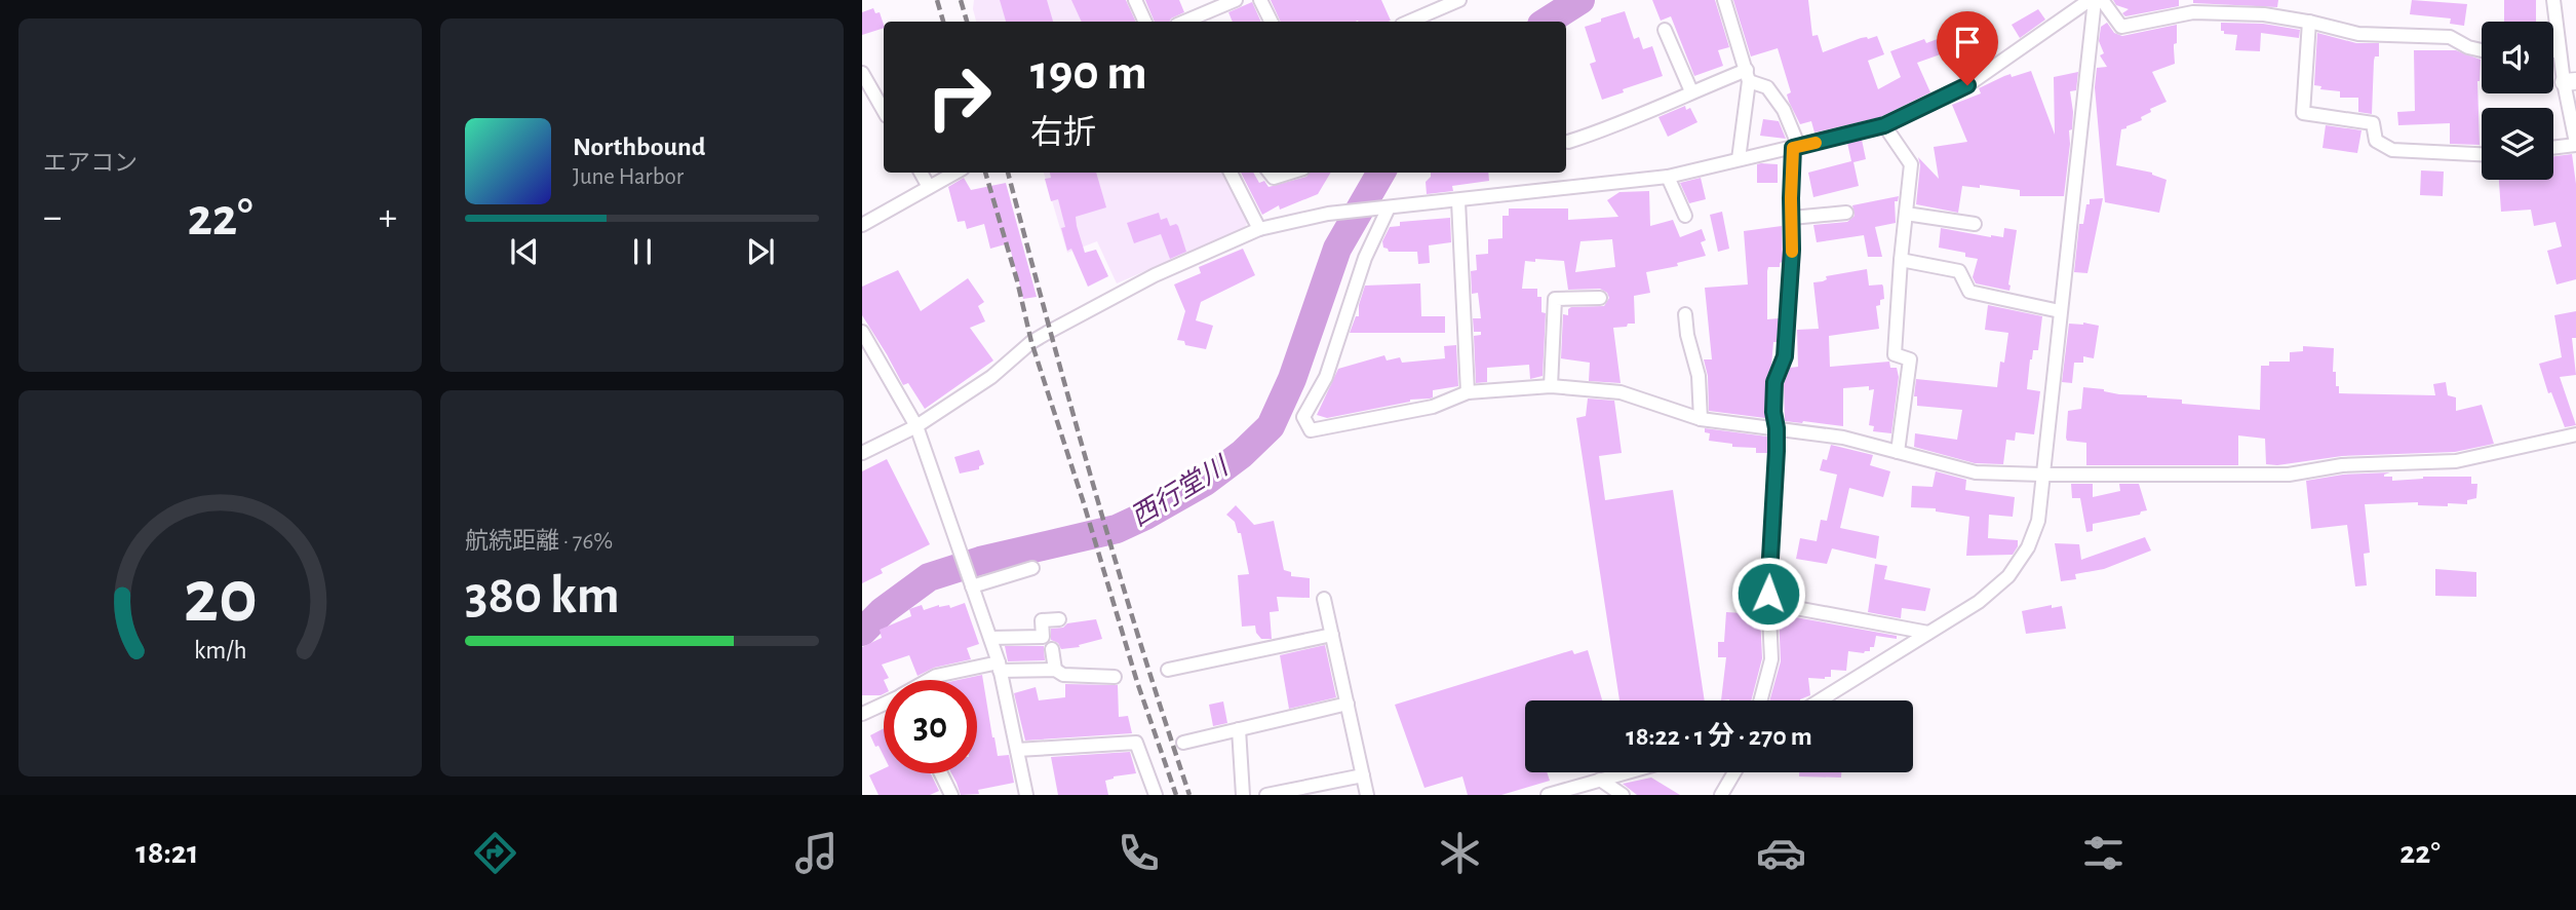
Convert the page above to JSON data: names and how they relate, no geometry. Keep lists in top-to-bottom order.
{
  "water": ["西行堂川"],
  "page": {
    "tile": [
      "エアコン",
      ["航続距離 · 76%", "380 km"]
    ],
    "turn": ["190 m", "右折"],
    "song": ["Northbound", "June Harbor"],
    "heat": ["−", "22°", "+"],
    "limit": "30",
    "trip": "18:22 · 1 分 · 270 m",
    "tabs": ["18:21", "22°"],
    "gauge": ["20", "km/h"]
  }
}
